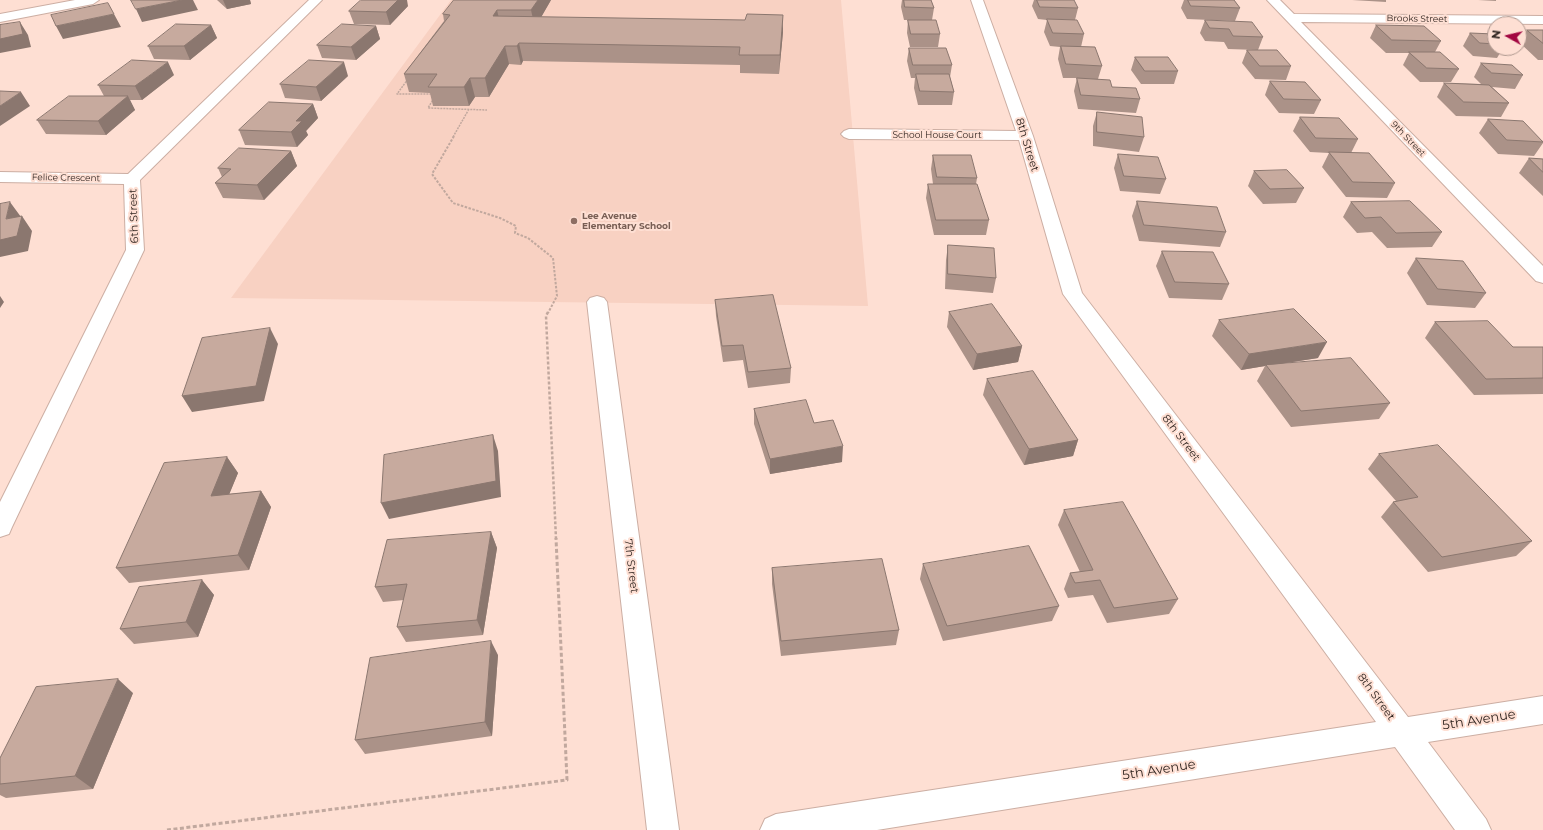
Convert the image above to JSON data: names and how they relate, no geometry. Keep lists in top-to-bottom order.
{
  "streets": {
    "street": [
      "Brooks Street",
      "School House Court",
      "9th Street",
      "8th Street",
      "Felice Crescent",
      "6th Street",
      "7th Street",
      "5th Avenue"
    ]
  },
  "crossings": [
    ["Brooks Street", "9th Street"],
    ["School House Court", "8th Street"],
    ["8th Street", "5th Avenue"],
    ["Felice Crescent", "6th Street"]
  ],
  "places": ["Lee Avenue Elementary School"],
  "north": "left"
}
